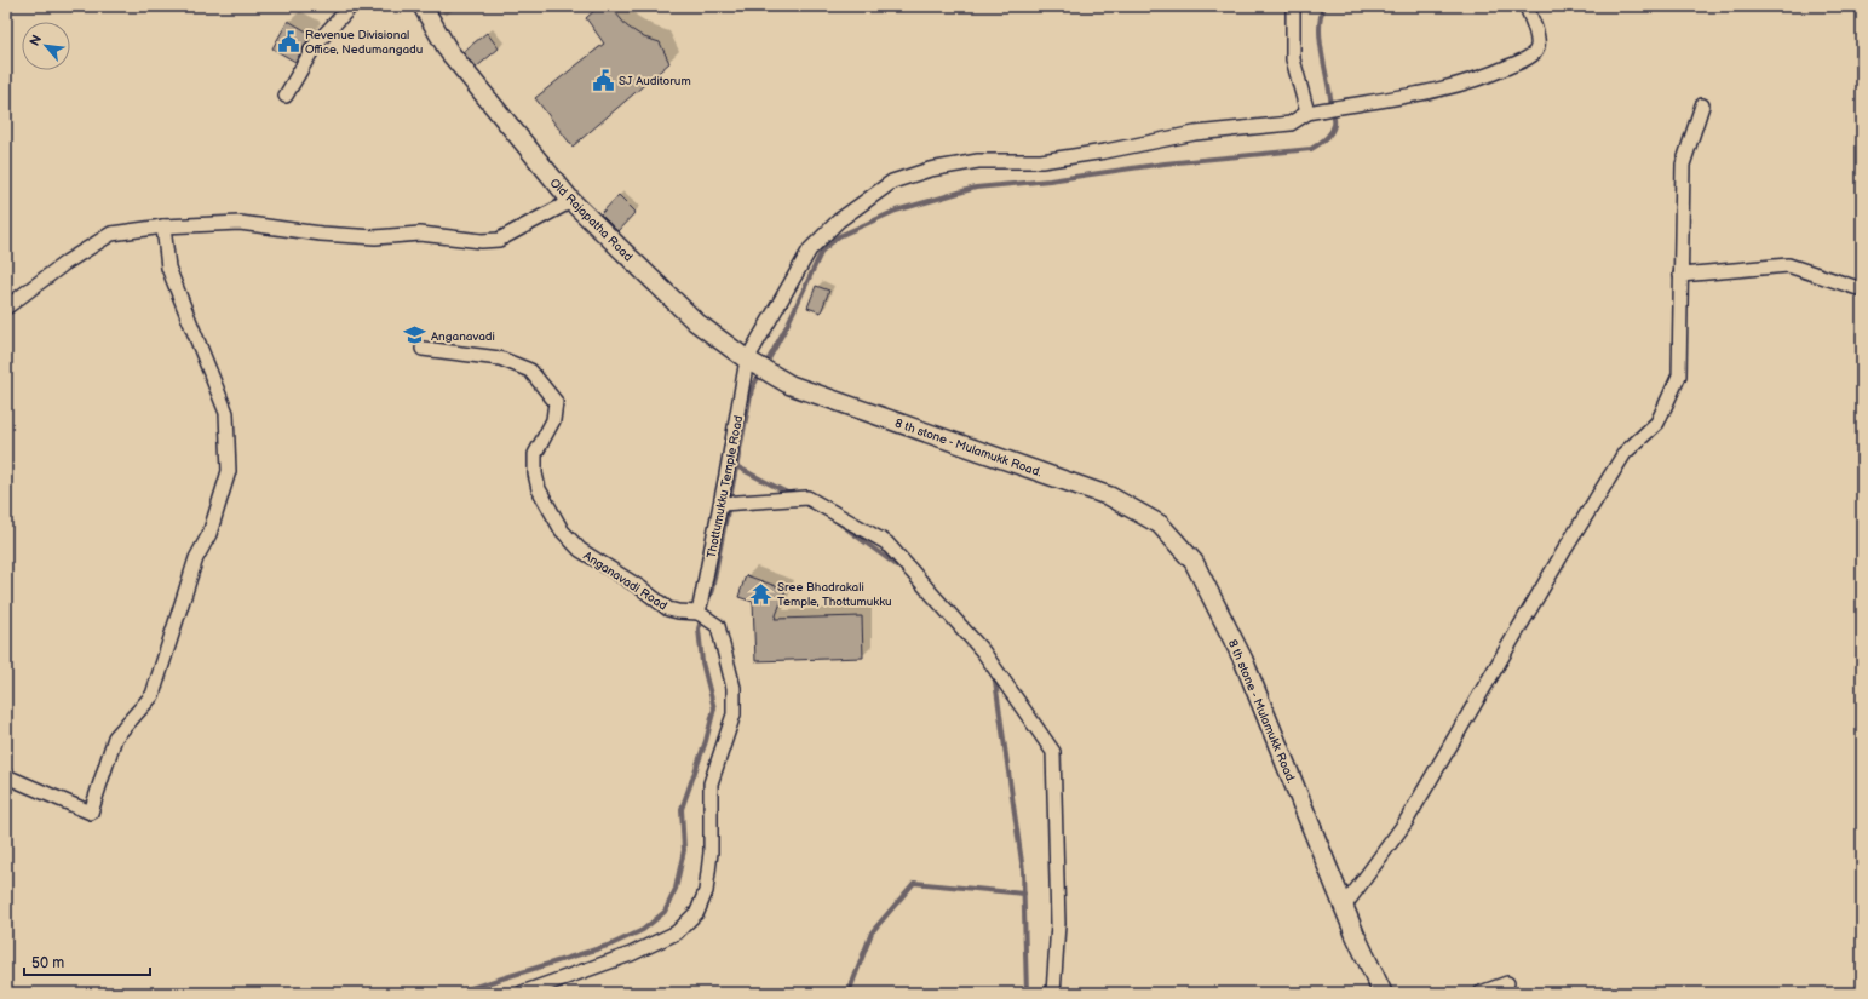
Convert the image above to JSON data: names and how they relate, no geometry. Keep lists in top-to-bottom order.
{
  "streets": {
    "main road": ["Old Rajapatha Road", "8 th stone - Mulamukk Road."],
    "street": ["Thottumukku Temple Road", "Anganavadi Road"]
  },
  "crossings": [
    ["Old Rajapatha Road", "8 th stone - Mulamukk Road."],
    ["Old Rajapatha Road", "Thottumukku Temple Road"],
    ["Thottumukku Temple Road", "Anganavadi Road"]
  ],
  "places": {
    "public building": ["Revenue Divisional Office, Nedumangadu", "SJ Auditorum"],
    "school or university": ["Anganavadi"],
    "temple": ["Sree Bhadrakali Temple, Thottumukku"]
  },
  "scale_bar": "50 m",
  "north": "top left"
}
